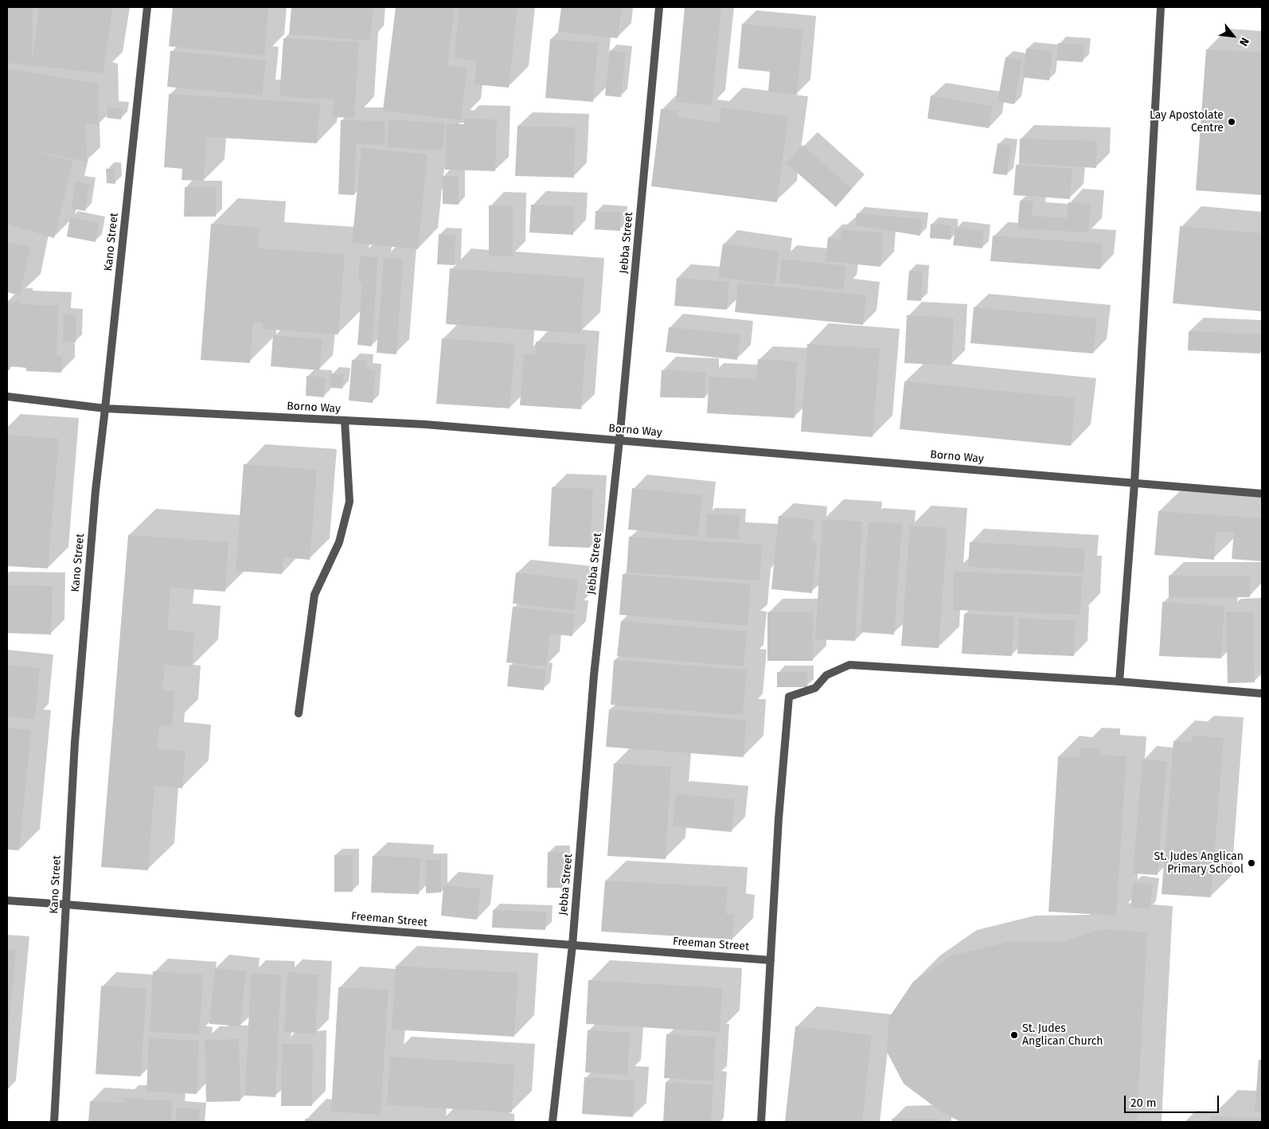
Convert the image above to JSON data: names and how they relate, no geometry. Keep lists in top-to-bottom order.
{
  "streets": {
    "street": [
      "Kano Street",
      "Jebba Street",
      "Borno Way",
      "Freeman Street"
    ]
  },
  "crossings": [
    ["Kano Street", "Borno Way"],
    ["Kano Street", "Freeman Street"],
    ["Jebba Street", "Borno Way"],
    ["Jebba Street", "Freeman Street"]
  ],
  "places": ["Lay Apostolate Centre", "St. Judes Anglican Primary School", "St. Judes Anglican Church"],
  "scale_bar": "20 m",
  "north": "bottom right"
}
